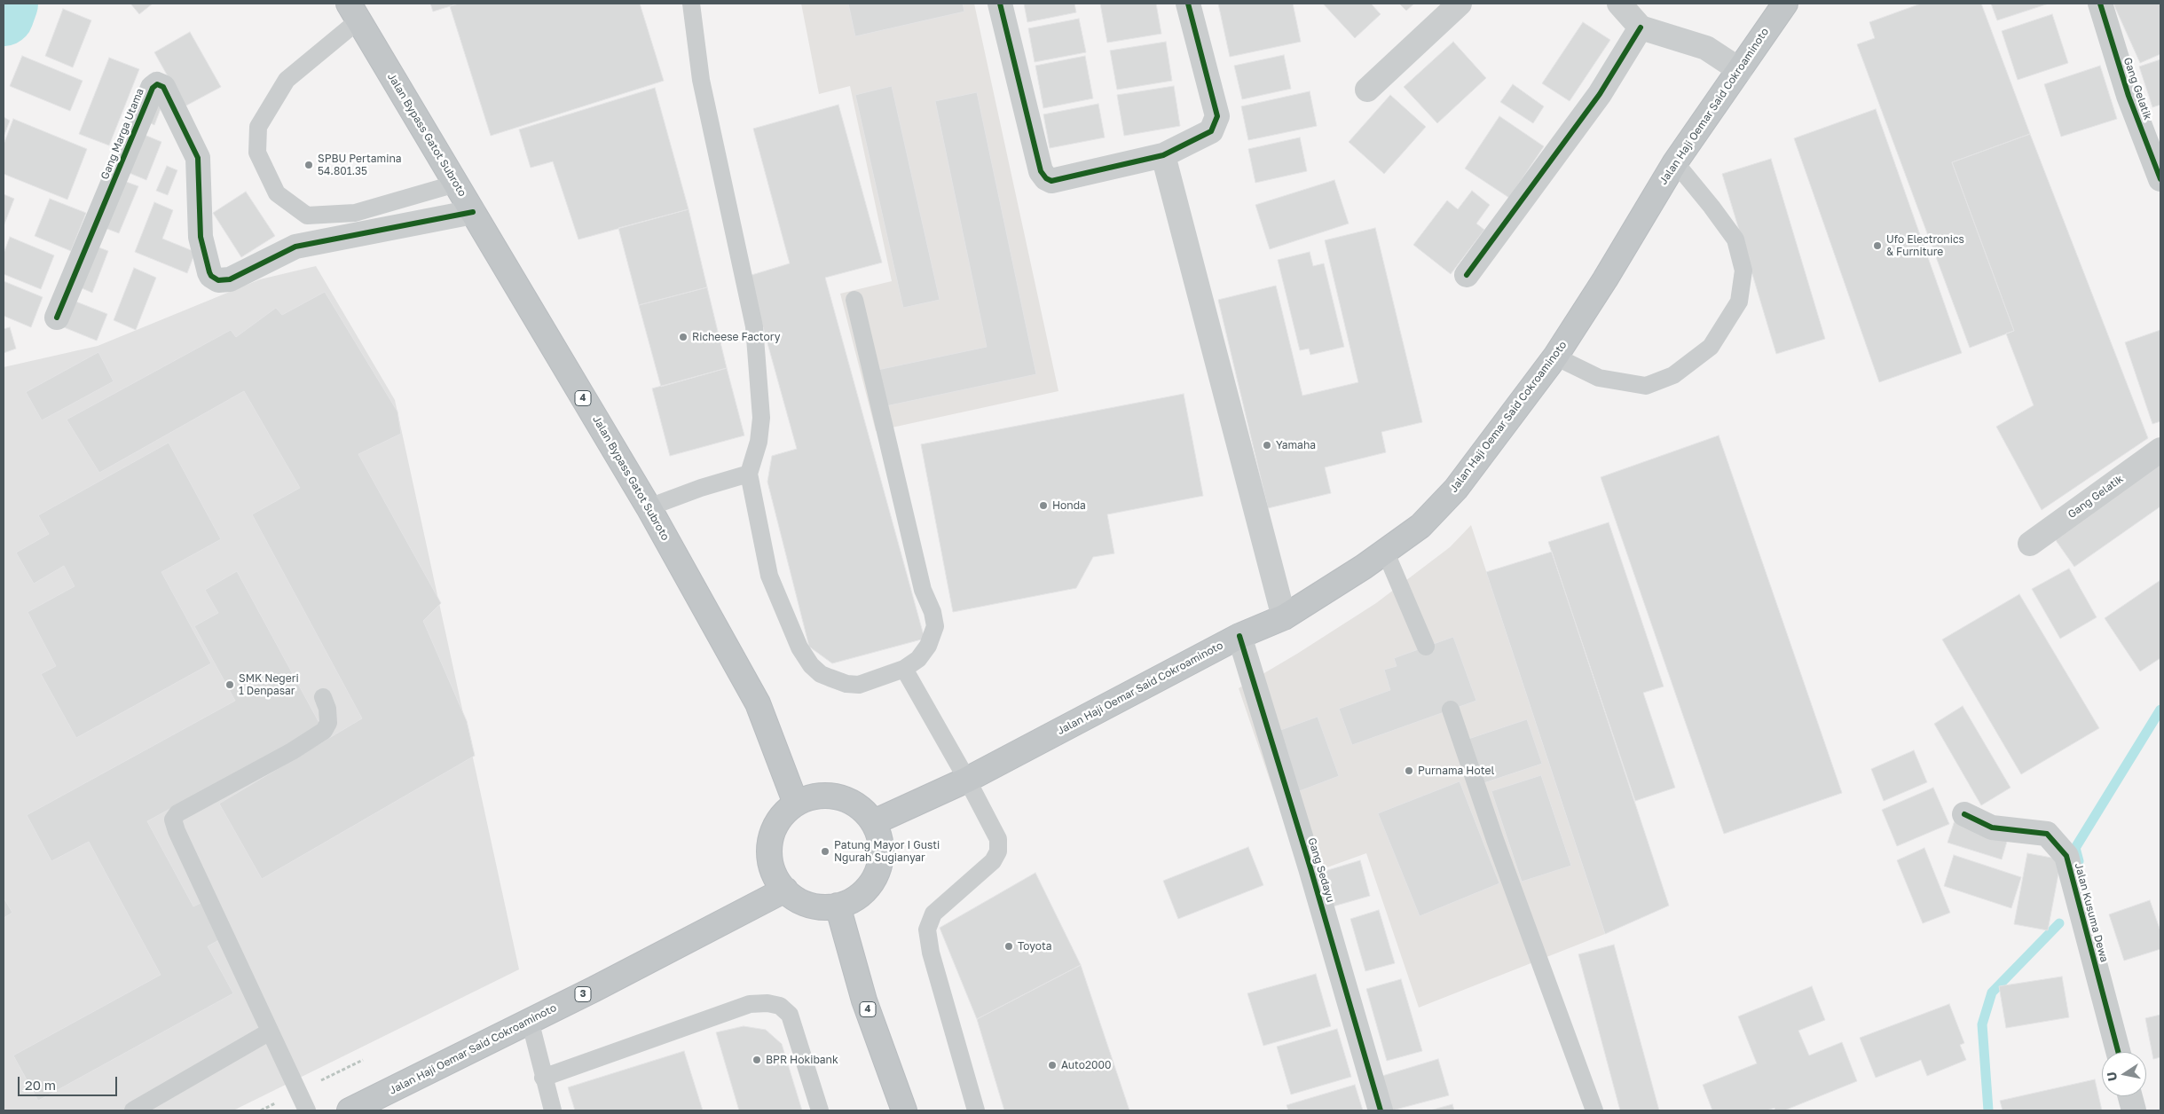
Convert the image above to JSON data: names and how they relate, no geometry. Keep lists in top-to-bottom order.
{
  "streets": {
    "highway": [
      "Jalan Haji Oemar Said Cokroaminoto",
      "Jalan Bypass Gatot Subroto",
      "4",
      "3"
    ],
    "street": [
      "Gang Gelatik",
      "Gang Marga Utama",
      "Gang Sedayu",
      "Jalan Kusuma Dewa"
    ]
  },
  "crossings": [
    ["Jalan Haji Oemar Said Cokroaminoto", "Jalan Bypass Gatot Subroto"],
    ["Jalan Haji Oemar Said Cokroaminoto", "4"],
    ["Jalan Haji Oemar Said Cokroaminoto", "Gang Sedayu"],
    ["Gang Marga Utama", "Jalan Bypass Gatot Subroto"],
    ["Jalan Bypass Gatot Subroto", "4"]
  ],
  "places": [
    "SPBU Pertamina 54.801.35",
    "Ufo Electronics & Furniture",
    "Richeese Factory",
    "Yamaha",
    "Honda",
    "SMK Negeri 1 Denpasar",
    "Purnama Hotel",
    "Patung Mayor I Gusti Ngurah Sugianyar",
    "Toyota",
    "BPR Hokibank",
    "Auto2000"
  ],
  "scale_bar": "20 m",
  "north": "left"
}
